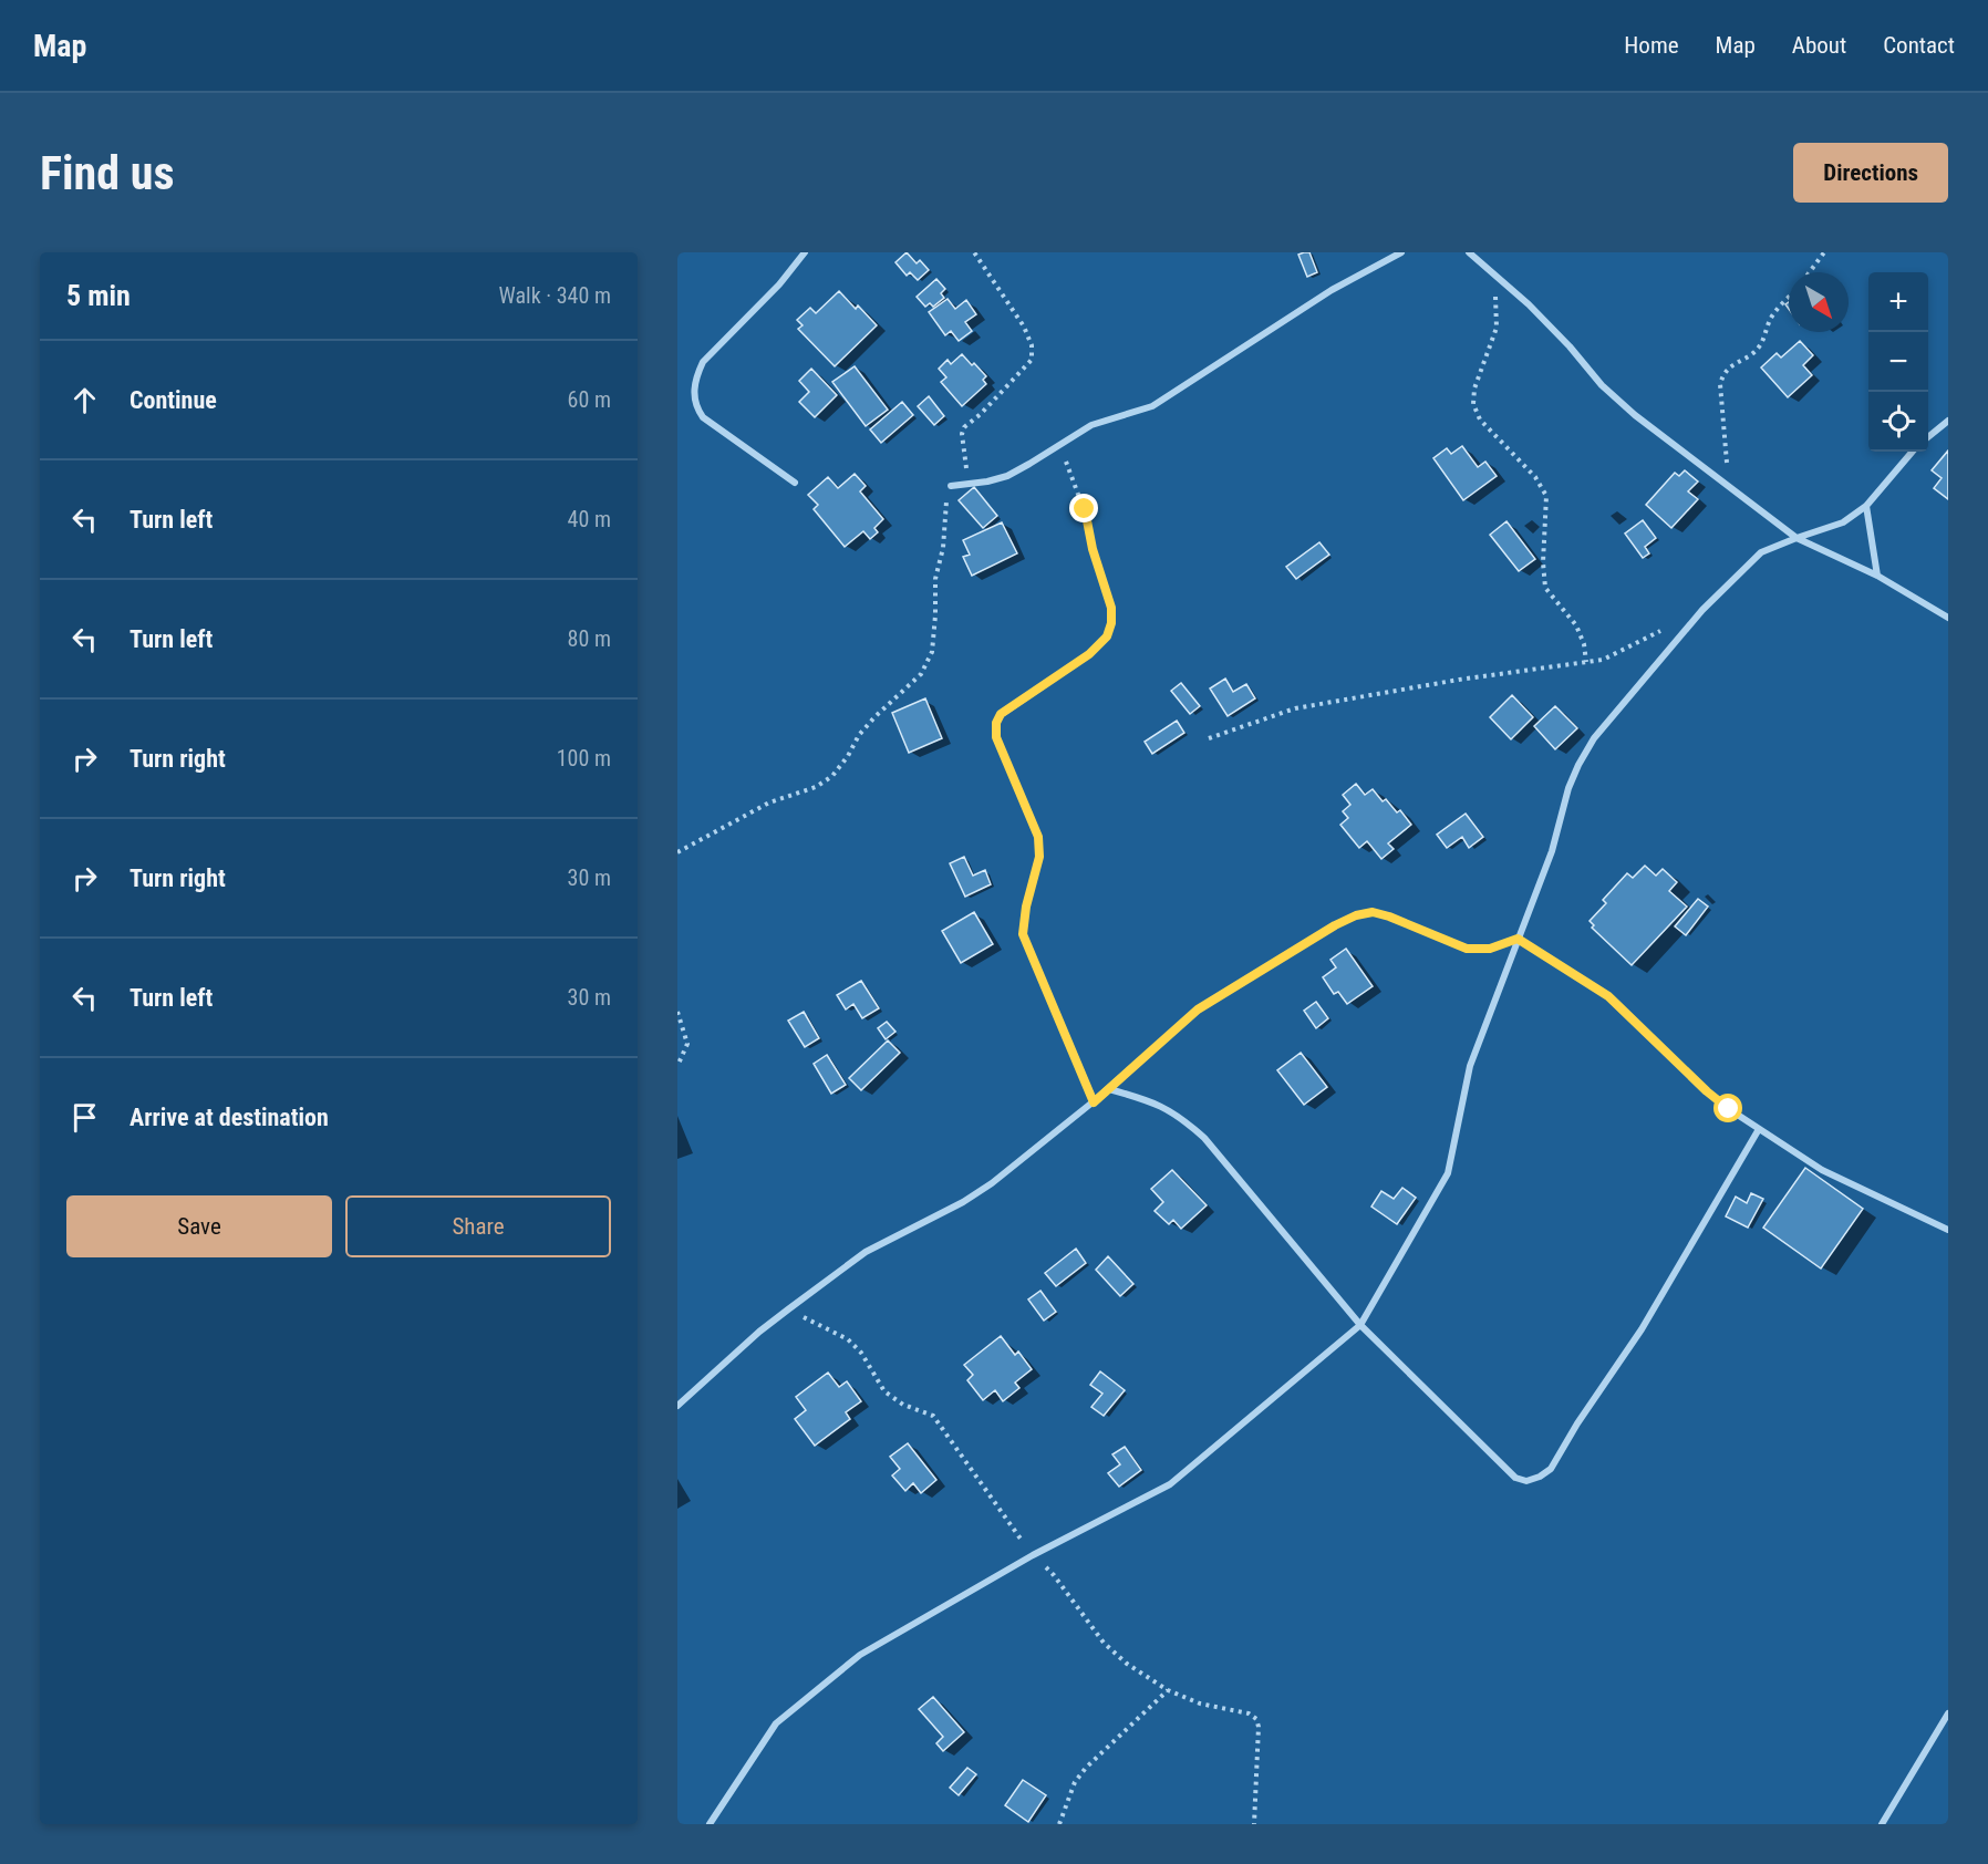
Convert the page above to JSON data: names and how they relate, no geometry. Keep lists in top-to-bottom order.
{
  "north": "bottom right",
  "page": {
    "header": "Map",
    "nav": [
      "Home",
      "Map",
      "About",
      "Contact"
    ],
    "buttons": [
      "Directions",
      ["Save", "Share"]
    ],
    "title": "Find us",
    "heading": ["5 min", "Walk · 340 m"],
    "map_buttons": ["+", "−"],
    "list": [
      ["Continue", "60 m"],
      ["Turn left", "40 m"],
      ["Turn left", "80 m"],
      ["Turn right", "100 m"],
      ["Turn right", "30 m"],
      ["Turn left", "30 m"],
      "Arrive at destination"
    ]
  }
}
